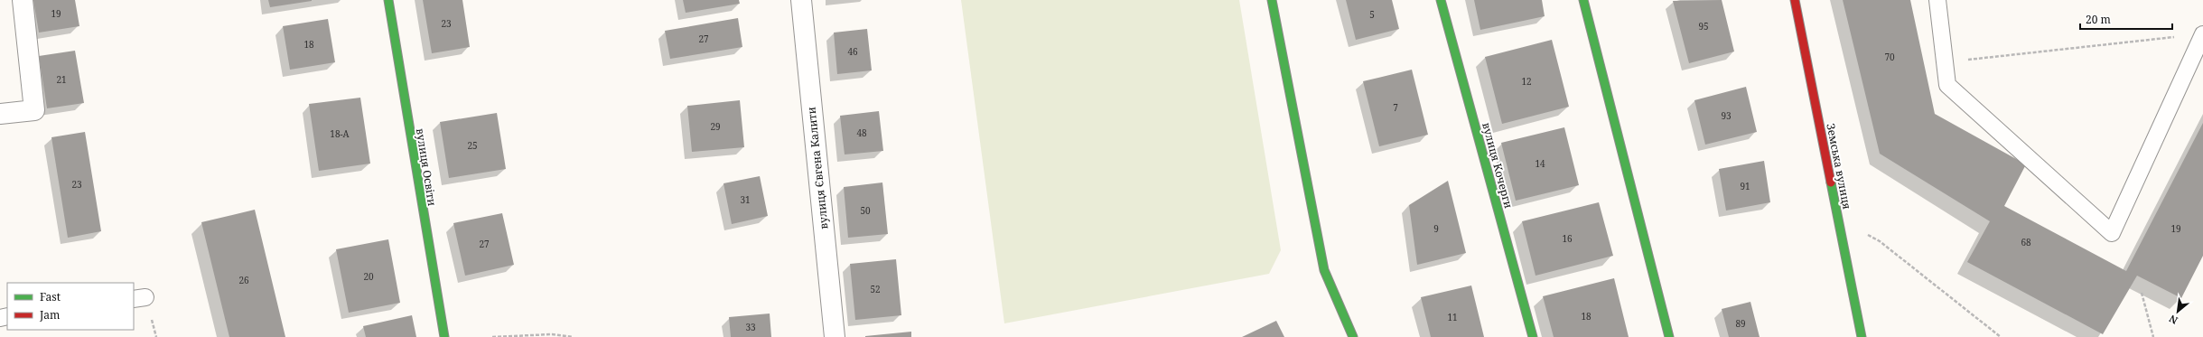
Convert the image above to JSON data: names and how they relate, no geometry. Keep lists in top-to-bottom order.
{
  "streets": {
    "street": [
      "вулиця Кочерги",
      "Земська вулиця",
      "вулиця Освіти",
      "вулиця Євгена Калити"
    ]
  },
  "house_numbers": [
    "19",
    "5",
    "23",
    "95",
    "27",
    "18",
    "46",
    "70",
    "21",
    "12",
    "7",
    "93",
    "29",
    "48",
    "18-А",
    "25",
    "14",
    "23",
    "91",
    "31",
    "50",
    "9",
    "19",
    "16",
    "68",
    "27",
    "20",
    "26",
    "52",
    "18",
    "11",
    "89",
    "33"
  ],
  "legend": ["Fast", "Jam"],
  "scale_bar": "20 m",
  "north": "bottom left"
}
